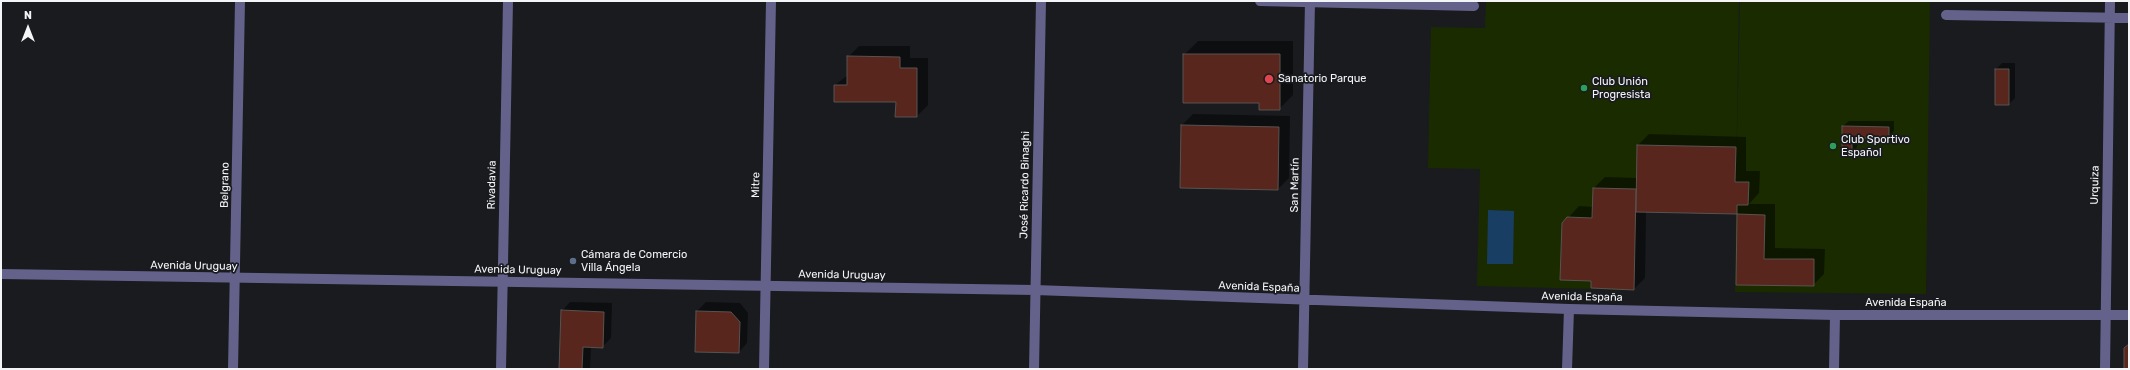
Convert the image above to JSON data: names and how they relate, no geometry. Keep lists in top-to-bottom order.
{
  "streets": {
    "street": [
      "Belgrano",
      "Rivadavia",
      "Mitre",
      "José Ricardo Binaghi",
      "San Martín",
      "Urquiza",
      "Avenida Uruguay",
      "Avenida España"
    ]
  },
  "crossings": [
    ["Belgrano", "Avenida Uruguay"],
    ["Rivadavia", "Avenida Uruguay"],
    ["Mitre", "Avenida Uruguay"],
    ["José Ricardo Binaghi", "Avenida Uruguay"],
    ["José Ricardo Binaghi", "Avenida España"],
    ["San Martín", "Avenida España"],
    ["Urquiza", "Avenida España"],
    ["Avenida Uruguay", "Avenida España"]
  ],
  "places": [
    "Sanatorio Parque",
    "Club Unión Progresista",
    "Club Sportivo Español",
    "Cámara de Comercio Villa Ángela"
  ],
  "north": "top"
}
